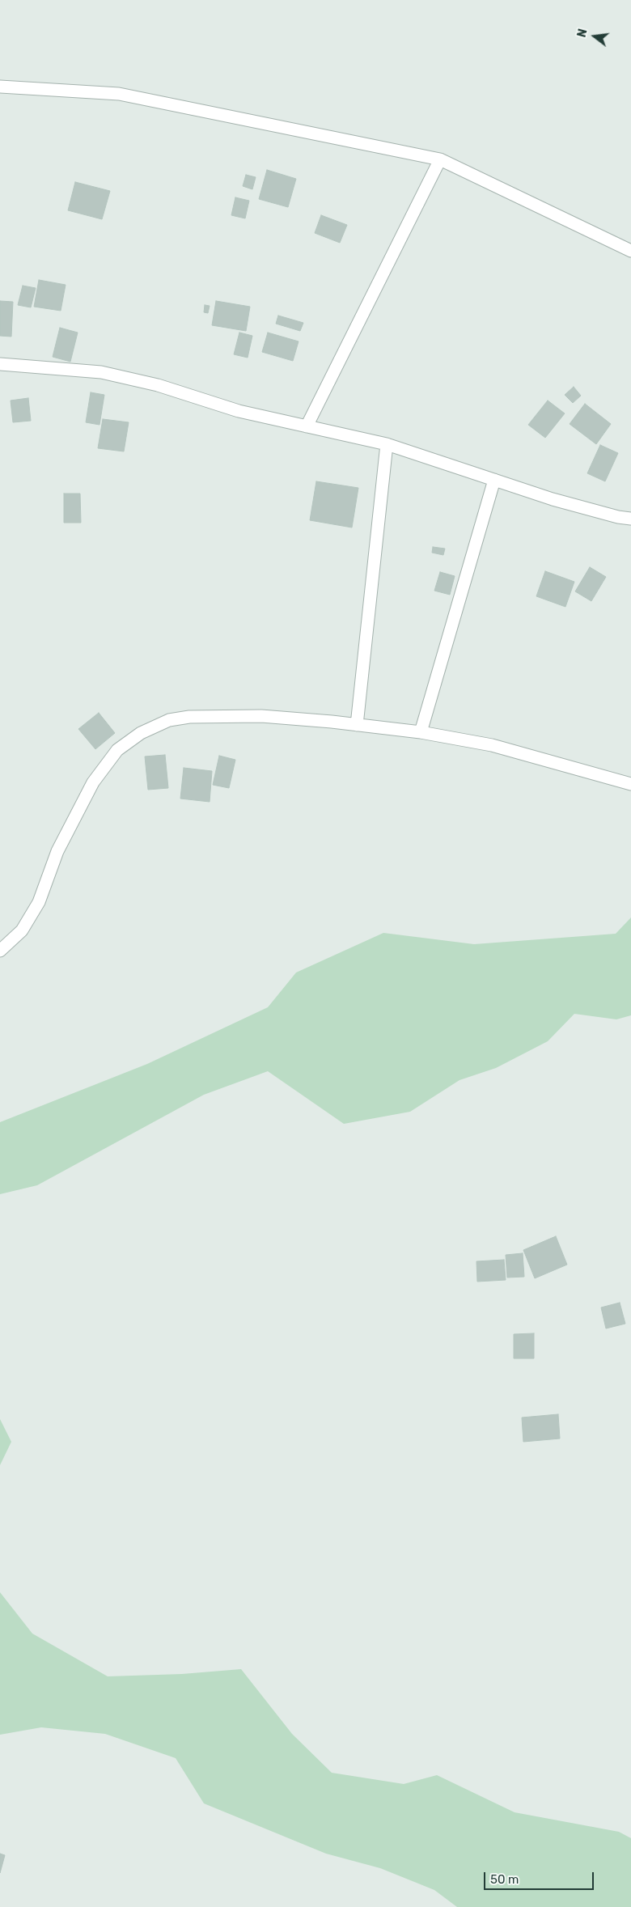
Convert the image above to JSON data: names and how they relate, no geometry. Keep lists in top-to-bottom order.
{
  "scale_bar": "50 m",
  "north": "left"
}
